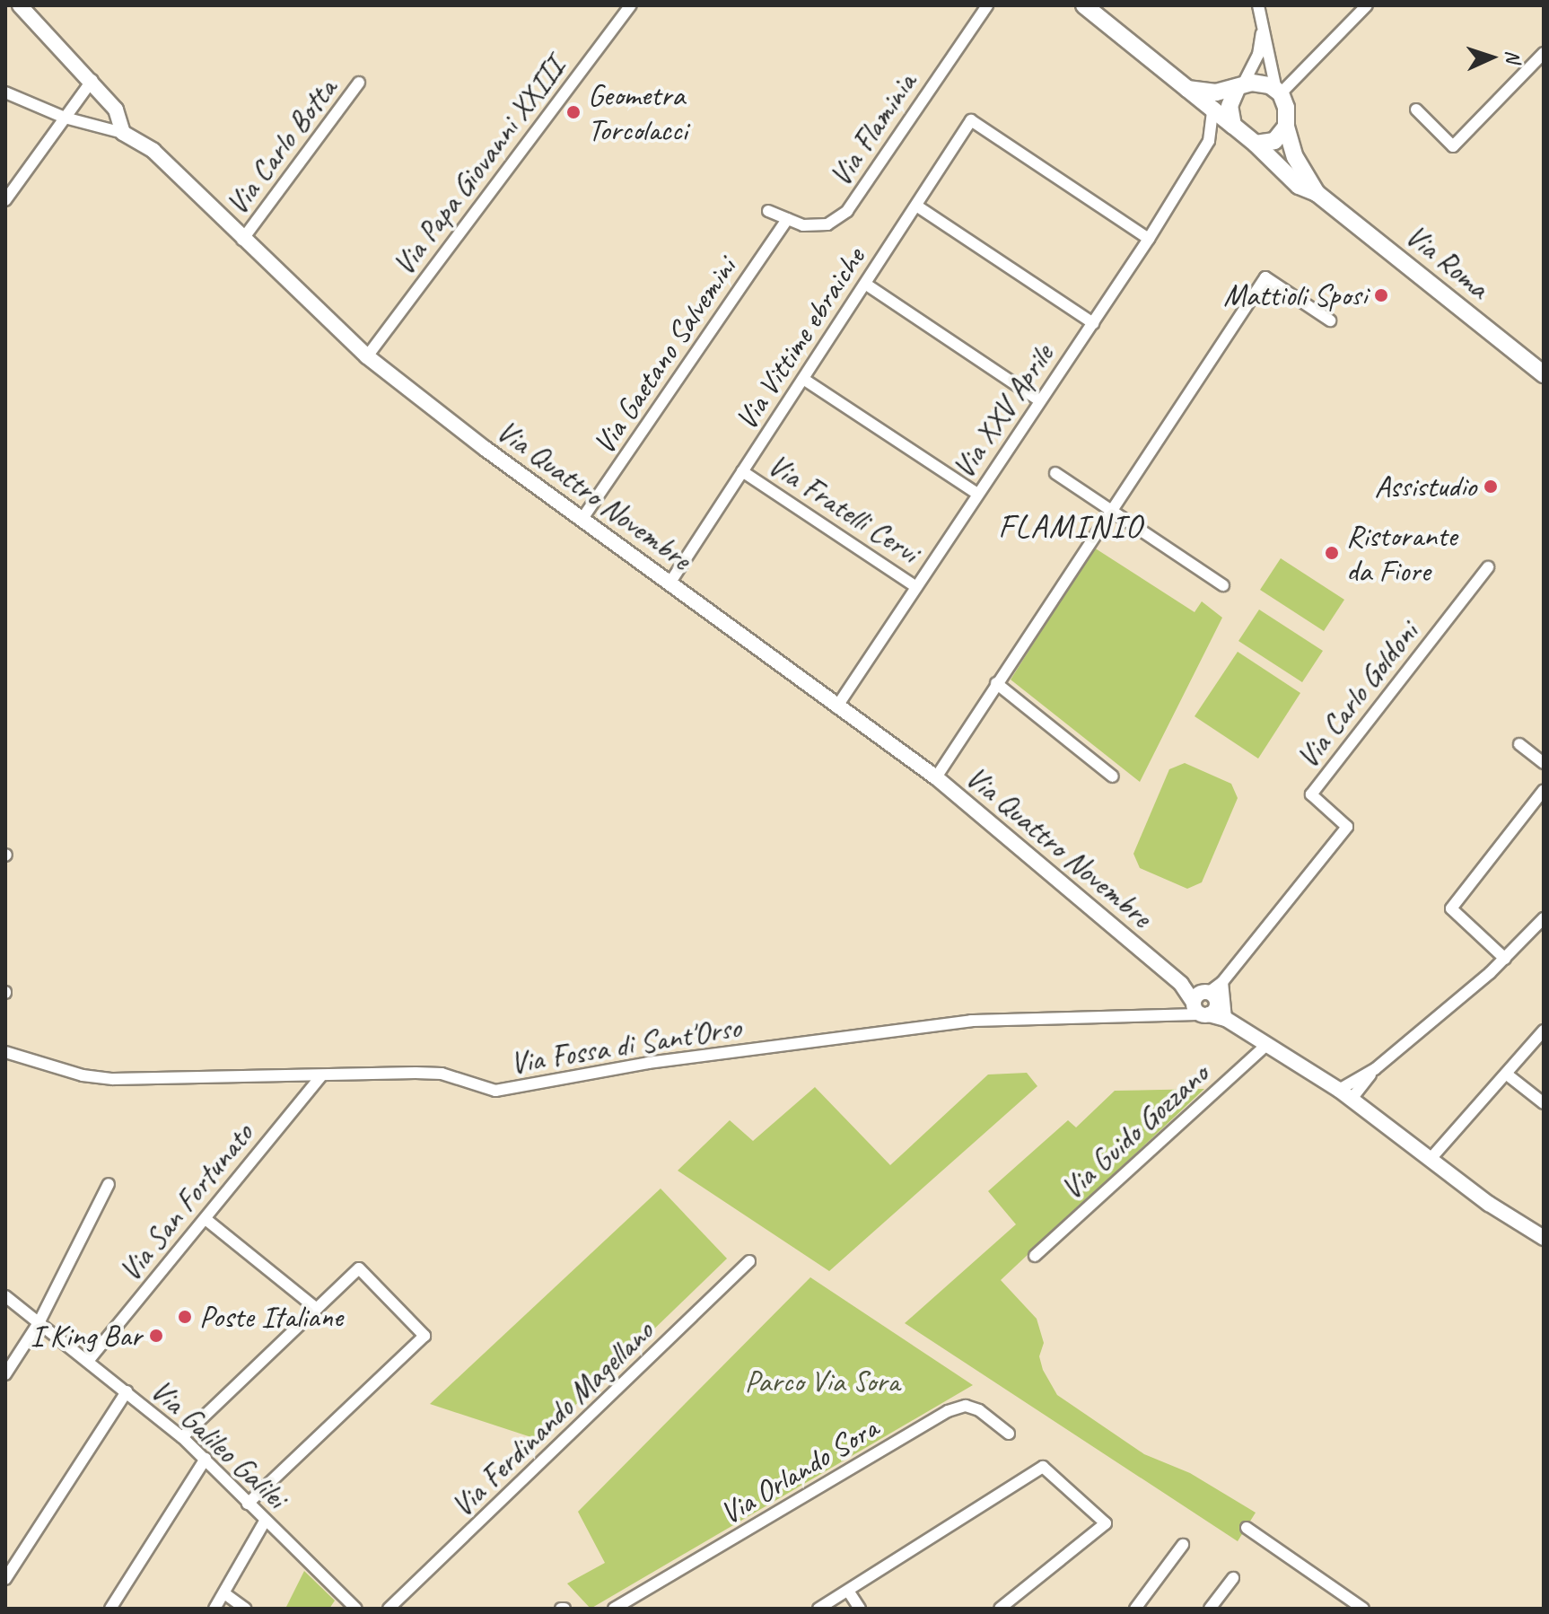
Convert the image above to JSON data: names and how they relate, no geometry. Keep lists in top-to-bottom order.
{
  "streets": {
    "main road": ["Via Roma"],
    "street": [
      "Via Flaminia",
      "Via Carlo Botta",
      "Via Papa Giovanni XXIII",
      "Via Vittime ebraiche",
      "Via Gaetano Salvemini",
      "Via XXV Aprile",
      "Via Quattro Novembre",
      "Via Fratelli Cervi",
      "Via Carlo Goldoni",
      "Via Fossa di Sant'Orso",
      "Via Guido Gozzano",
      "Via San Fortunato",
      "Via Ferdinando Magellano",
      "Via Galileo Galilei",
      "Via Orlando Sora"
    ]
  },
  "crossings": [
    ["Via Flaminia", "Via Gaetano Salvemini"],
    ["Via Carlo Botta", "Via Quattro Novembre"],
    ["Via Papa Giovanni XXIII", "Via Quattro Novembre"],
    ["Via Roma", "Via XXV Aprile"],
    ["Via Vittime ebraiche", "Via XXV Aprile"],
    ["Via Vittime ebraiche", "Via Quattro Novembre"],
    ["Via Vittime ebraiche", "Via Fratelli Cervi"],
    ["Via Gaetano Salvemini", "Via Quattro Novembre"],
    ["Via XXV Aprile", "Via Quattro Novembre"],
    ["Via XXV Aprile", "Via Fratelli Cervi"],
    ["Via Quattro Novembre", "Via Carlo Goldoni"],
    ["Via Quattro Novembre", "Via Fossa di Sant'Orso"],
    ["Via Carlo Goldoni", "Via Fossa di Sant'Orso"],
    ["Via Fossa di Sant'Orso", "Via San Fortunato"],
    ["Via San Fortunato", "Via Galileo Galilei"]
  ],
  "districts": ["FLAMINIO"],
  "parks": ["Parco Via Sora"],
  "places": [
    "Geometra Torcolacci",
    "Mattioli Sposi",
    "Assistudio",
    "Ristorante da Fiore",
    "Poste Italiane",
    "I King Bar"
  ],
  "north": "right"
}
